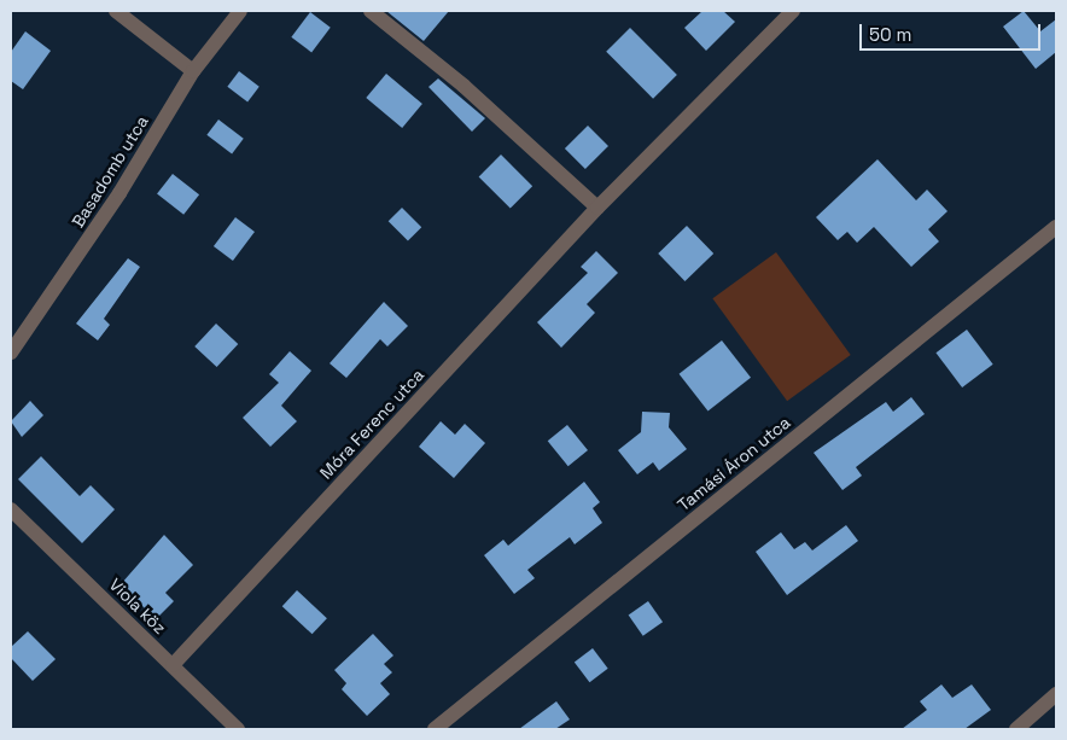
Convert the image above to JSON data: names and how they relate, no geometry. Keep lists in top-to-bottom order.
{
  "streets": {
    "street": [
      "Basadomb utca",
      "Móra Ferenc utca",
      "Tamási Áron utca",
      "Viola köz"
    ]
  },
  "crossings": [
    ["Móra Ferenc utca", "Viola köz"]
  ],
  "scale_bar": "50 m"
}
